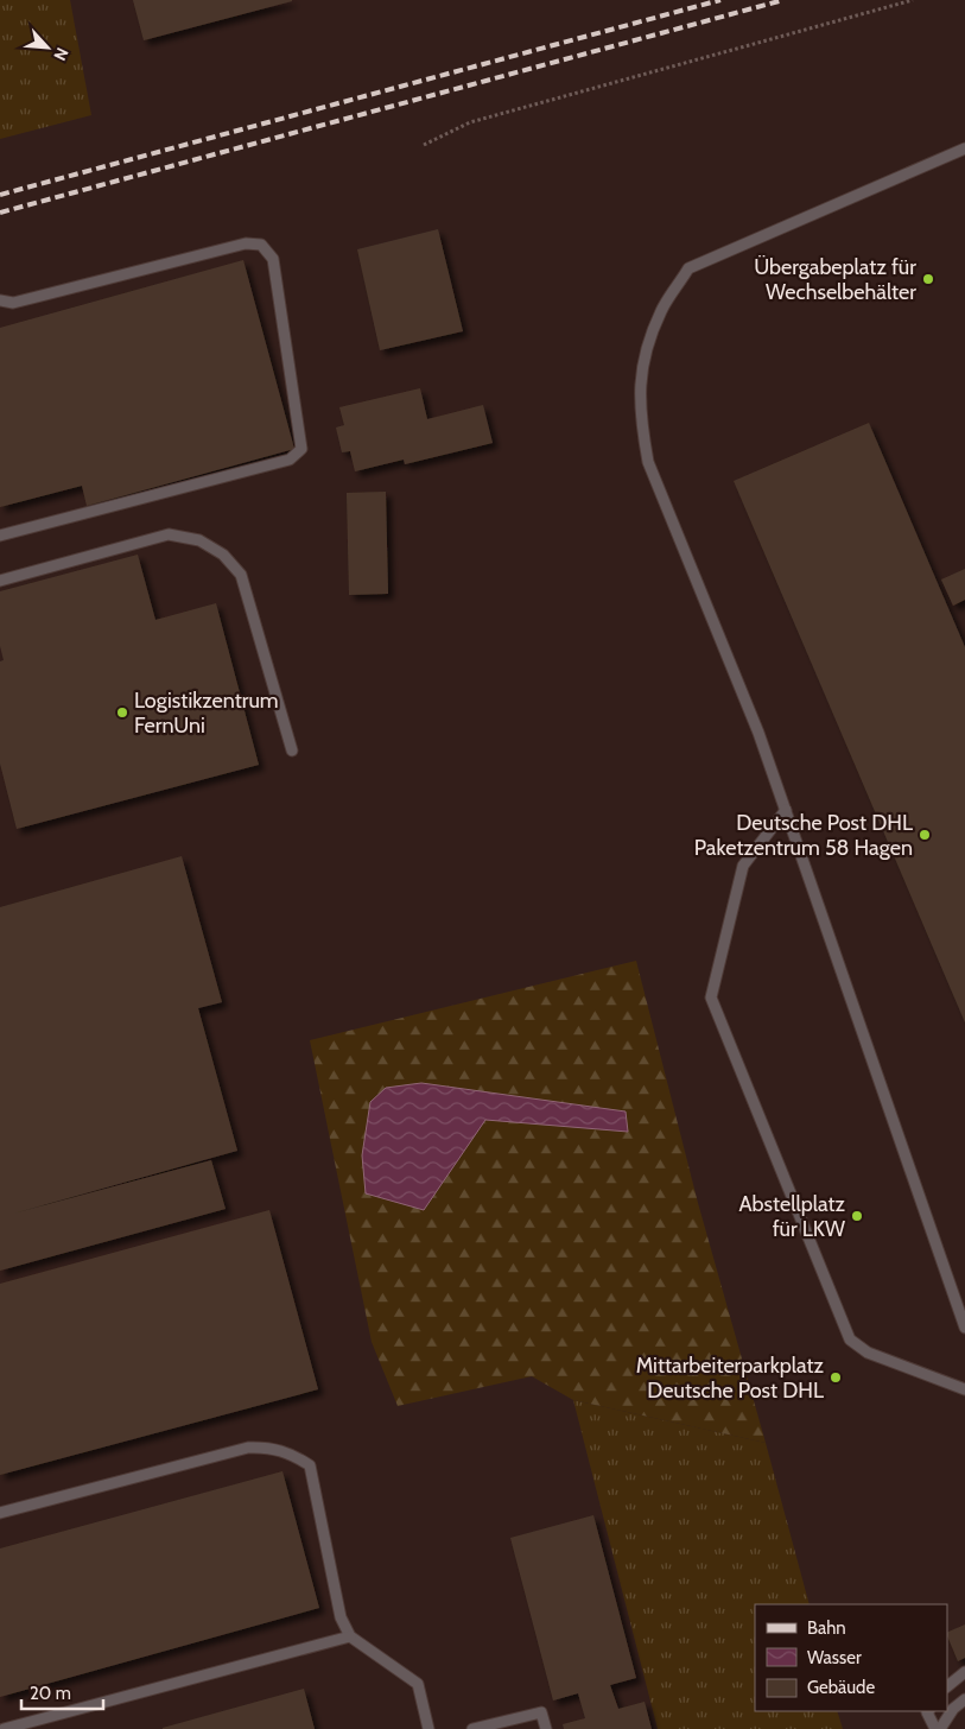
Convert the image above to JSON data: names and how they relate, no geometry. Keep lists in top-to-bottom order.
{
  "places": [
    "Übergabeplatz für Wechselbehälter",
    "Logistikzentrum FernUni",
    "Deutsche Post DHL Paketzentrum 58 Hagen",
    "Abstellplatz für LKW",
    "Mittarbeiterparkplatz Deutsche Post DHL"
  ],
  "legend": ["Bahn", "Wasser", "Gebäude"],
  "scale_bar": "20 m",
  "north": "bottom right"
}
